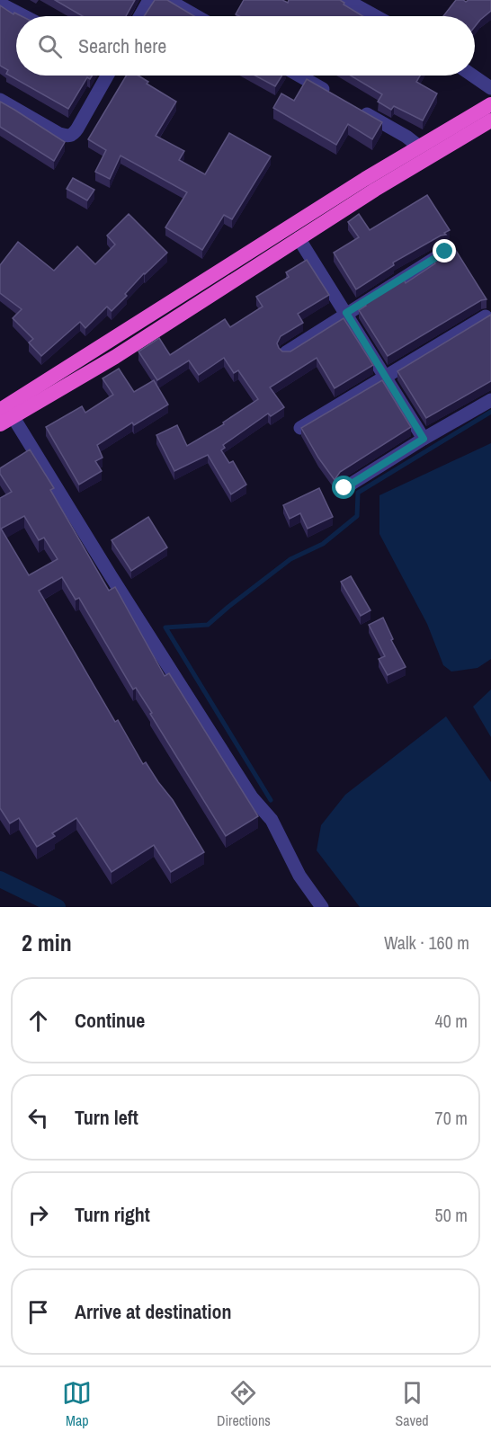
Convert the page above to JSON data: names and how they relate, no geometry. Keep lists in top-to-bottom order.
{
  "page": {
    "search": "Search here",
    "heading": ["2 min", "Walk · 160 m"],
    "list": [
      ["Continue", "40 m"],
      ["Turn left", "70 m"],
      ["Turn right", "50 m"],
      "Arrive at destination"
    ],
    "nav": ["Map", "Directions", "Saved"]
  }
}
